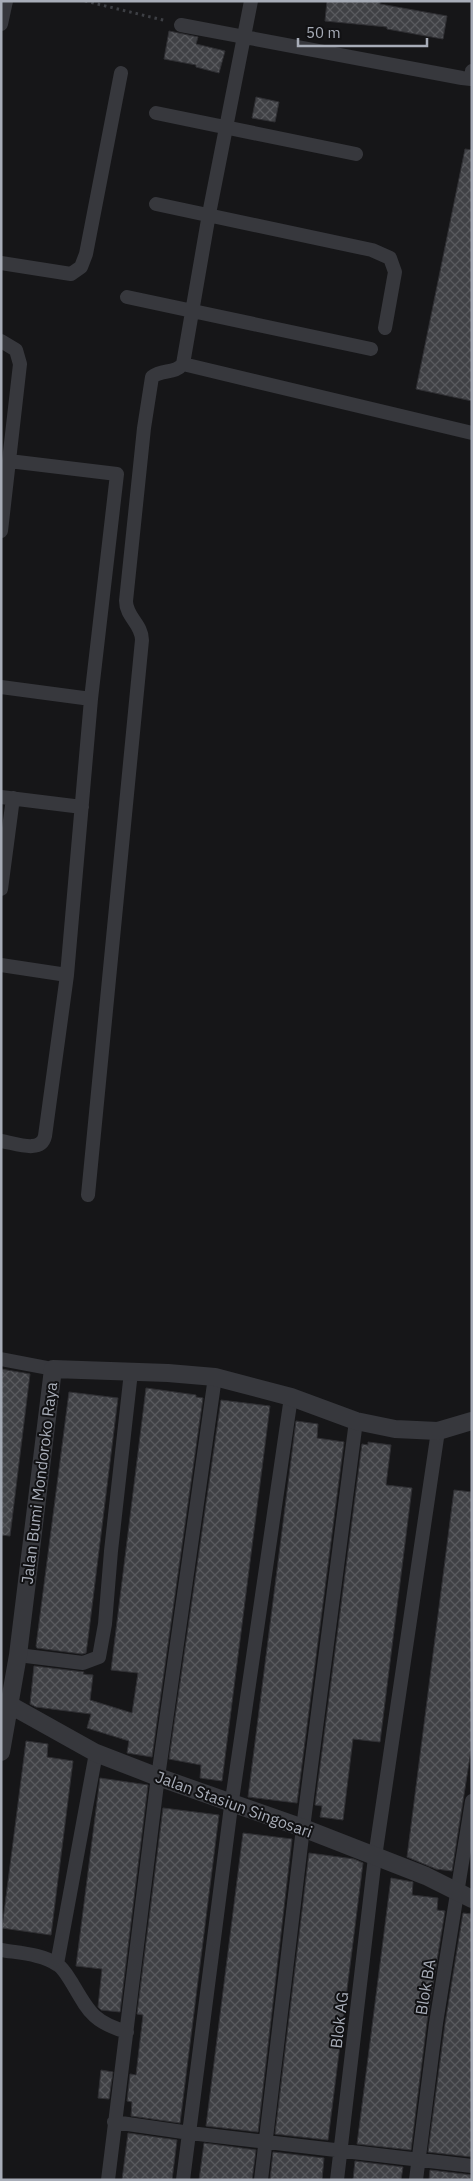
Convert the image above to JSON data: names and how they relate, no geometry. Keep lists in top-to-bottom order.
{
  "streets": {
    "street": [
      "Jalan Bumi Mondoroko Raya",
      "Jalan Stasiun Singosari",
      "Blok BA",
      "Blok AG"
    ]
  },
  "crossings": [
    ["Jalan Bumi Mondoroko Raya", "Jalan Stasiun Singosari"],
    ["Jalan Bumi Mondoroko Raya", "Blok AG"],
    ["Jalan Stasiun Singosari", "Blok BA"],
    ["Jalan Stasiun Singosari", "Blok AG"]
  ],
  "scale_bar": "50 m"
}
